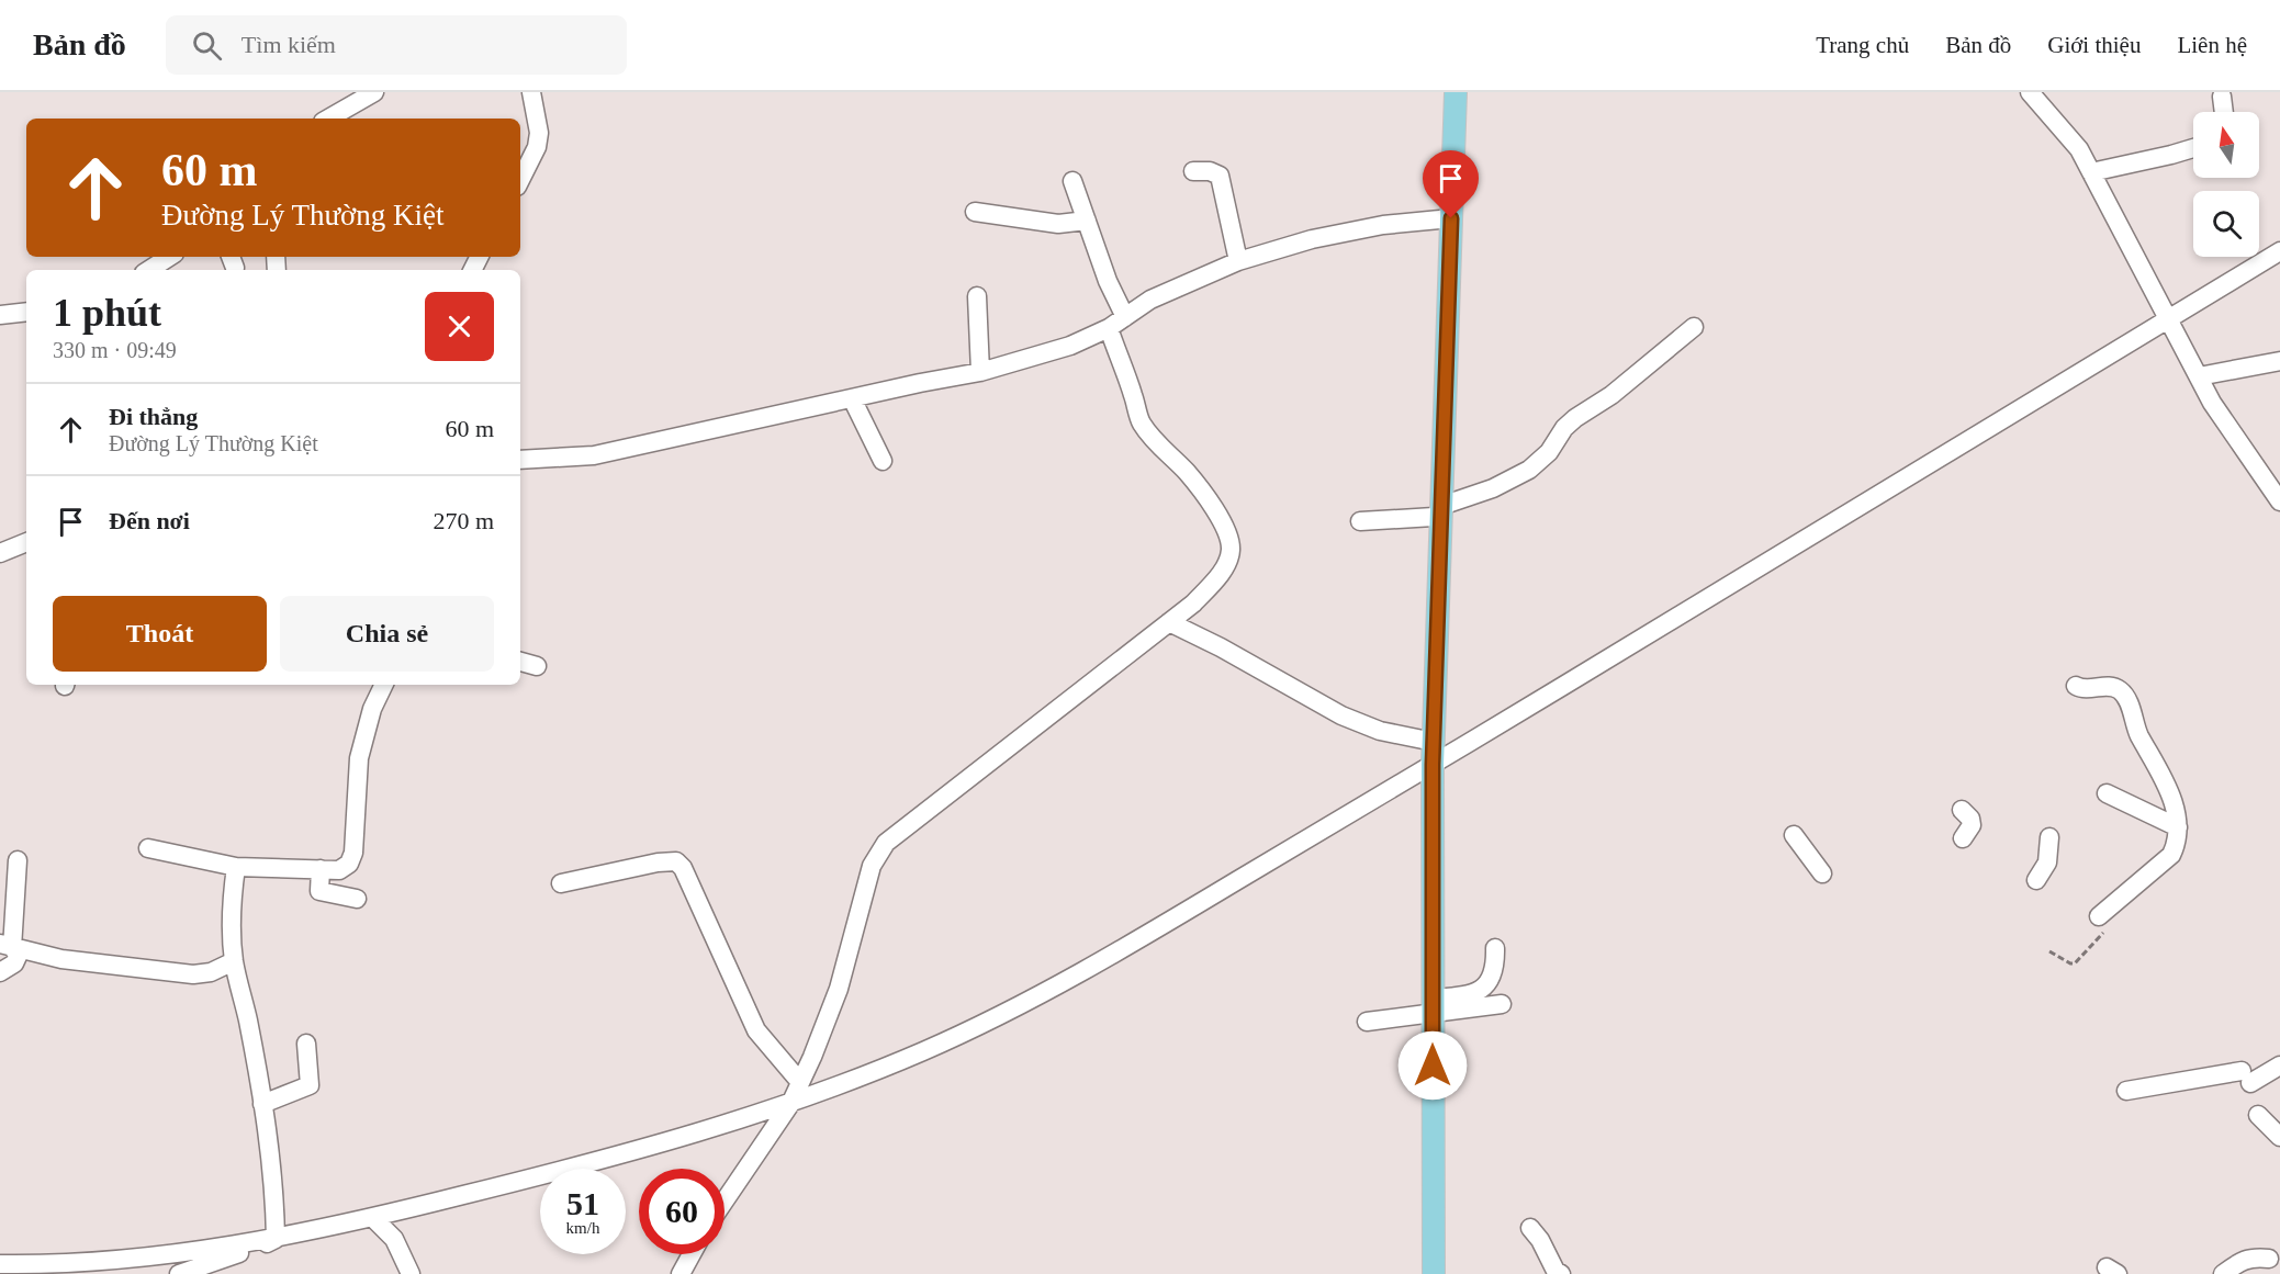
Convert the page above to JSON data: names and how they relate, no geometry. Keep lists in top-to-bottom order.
{
  "north": "top",
  "page": {
    "header": "Bản đồ",
    "search": "Tìm kiếm",
    "nav": [
      "Trang chủ",
      "Bản đồ",
      "Giới thiệu",
      "Liên hệ"
    ],
    "turn": ["60 m", "Đường Lý Thường Kiệt"],
    "heading": ["1 phút", "330 m · 09:49"],
    "list": [
      {
        "name": "Đi thẳng",
        "note": "Đường Lý Thường Kiệt",
        "value": "60 m"
      },
      {
        "name": "Đến nơi",
        "value": "270 m"
      }
    ],
    "buttons": ["Thoát", "Chia sẻ"],
    "speed": "51 km/h",
    "limit": "60"
  }
}
